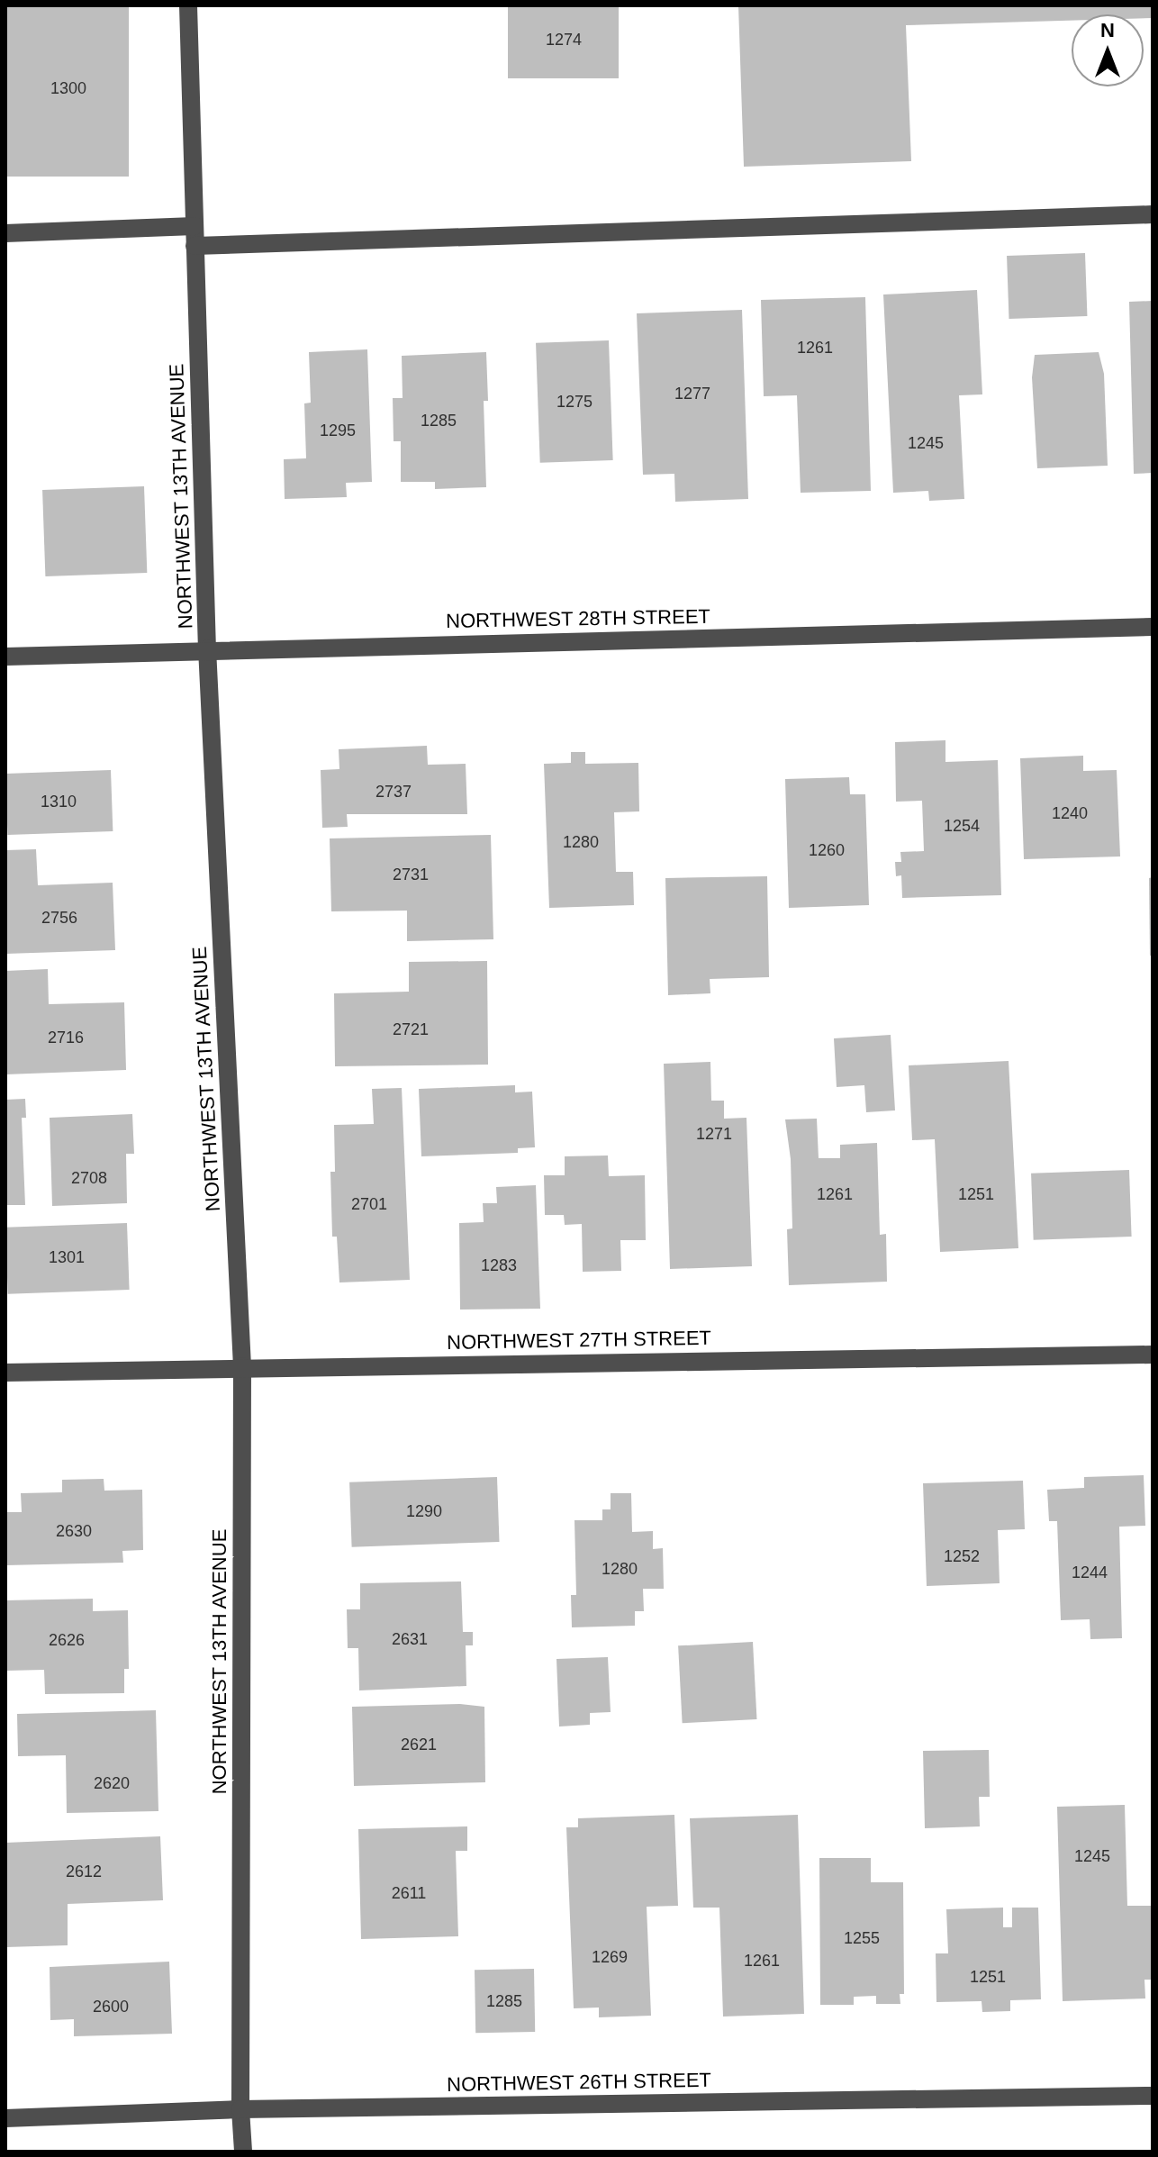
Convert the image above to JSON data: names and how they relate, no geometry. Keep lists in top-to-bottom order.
{
  "streets": {
    "street": [
      "NORTHWEST 13TH AVENUE",
      "NORTHWEST 28TH STREET",
      "NORTHWEST 27TH STREET",
      "NORTHWEST 26TH STREET"
    ]
  },
  "crossings": [
    ["NORTHWEST 13TH AVENUE", "NORTHWEST 28TH STREET"],
    ["NORTHWEST 13TH AVENUE", "NORTHWEST 27TH STREET"],
    ["NORTHWEST 13TH AVENUE", "NORTHWEST 26TH STREET"]
  ],
  "house_numbers": [
    "1274",
    "1300",
    "1261",
    "1277",
    "1275",
    "1285",
    "1295",
    "1245",
    "2737",
    "1310",
    "1240",
    "1254",
    "1280",
    "1260",
    "2731",
    "2756",
    "2721",
    "2716",
    "1271",
    "2708",
    "1261",
    "1251",
    "2701",
    "1301",
    "1283",
    "1290",
    "2630",
    "1252",
    "1280",
    "1244",
    "2631",
    "2626",
    "2621",
    "2620",
    "1245",
    "2612",
    "2611",
    "1255",
    "1269",
    "1261",
    "1251",
    "1285",
    "2600"
  ],
  "north": "top"
}
